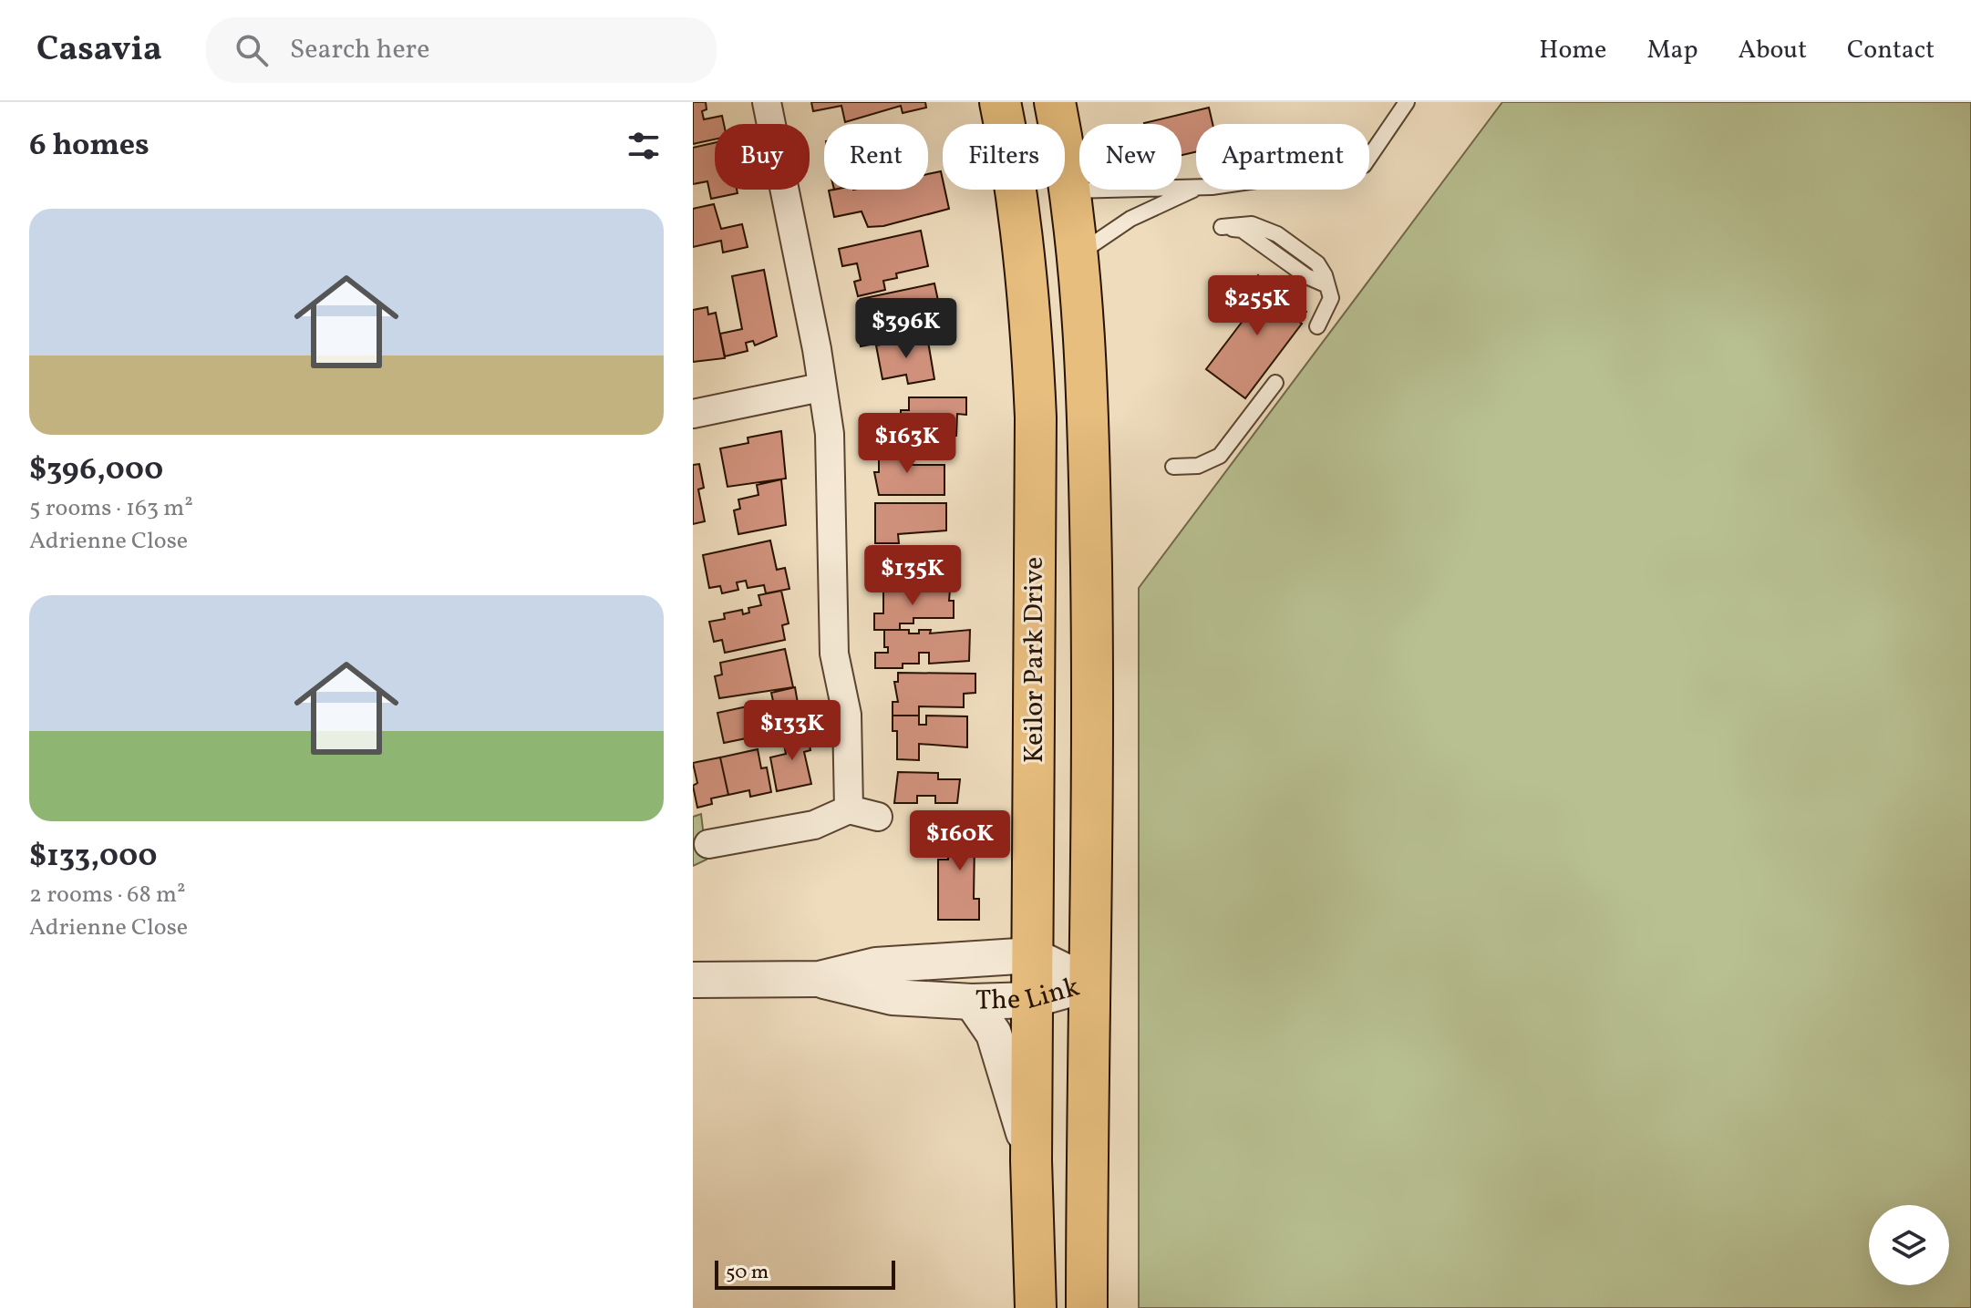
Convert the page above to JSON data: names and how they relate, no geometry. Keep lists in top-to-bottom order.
{
  "streets": {
    "main road": ["Keilor Park Drive"],
    "street": ["The Link"]
  },
  "crossings": [
    ["Keilor Park Drive", "The Link"]
  ],
  "scale_bar": "50 m",
  "page": {
    "header": "Casavia",
    "search": "Search here",
    "nav": [
      "Home",
      "Map",
      "About",
      "Contact"
    ],
    "heading": "6 homes",
    "chip": [
      "Buy",
      "Rent",
      "Filters",
      "New",
      "Apartment"
    ],
    "list": [
      {
        "name": "$396,000",
        "note": "5 rooms · 163 m² · Adrienne Close"
      },
      {
        "name": "$133,000",
        "note": "2 rooms · 68 m² · Adrienne Close"
      }
    ],
    "price": [
      "$255K",
      "$396K",
      "$163K",
      "$135K",
      "$133K",
      "$160K"
    ],
    "scale": "50 m"
  }
}
